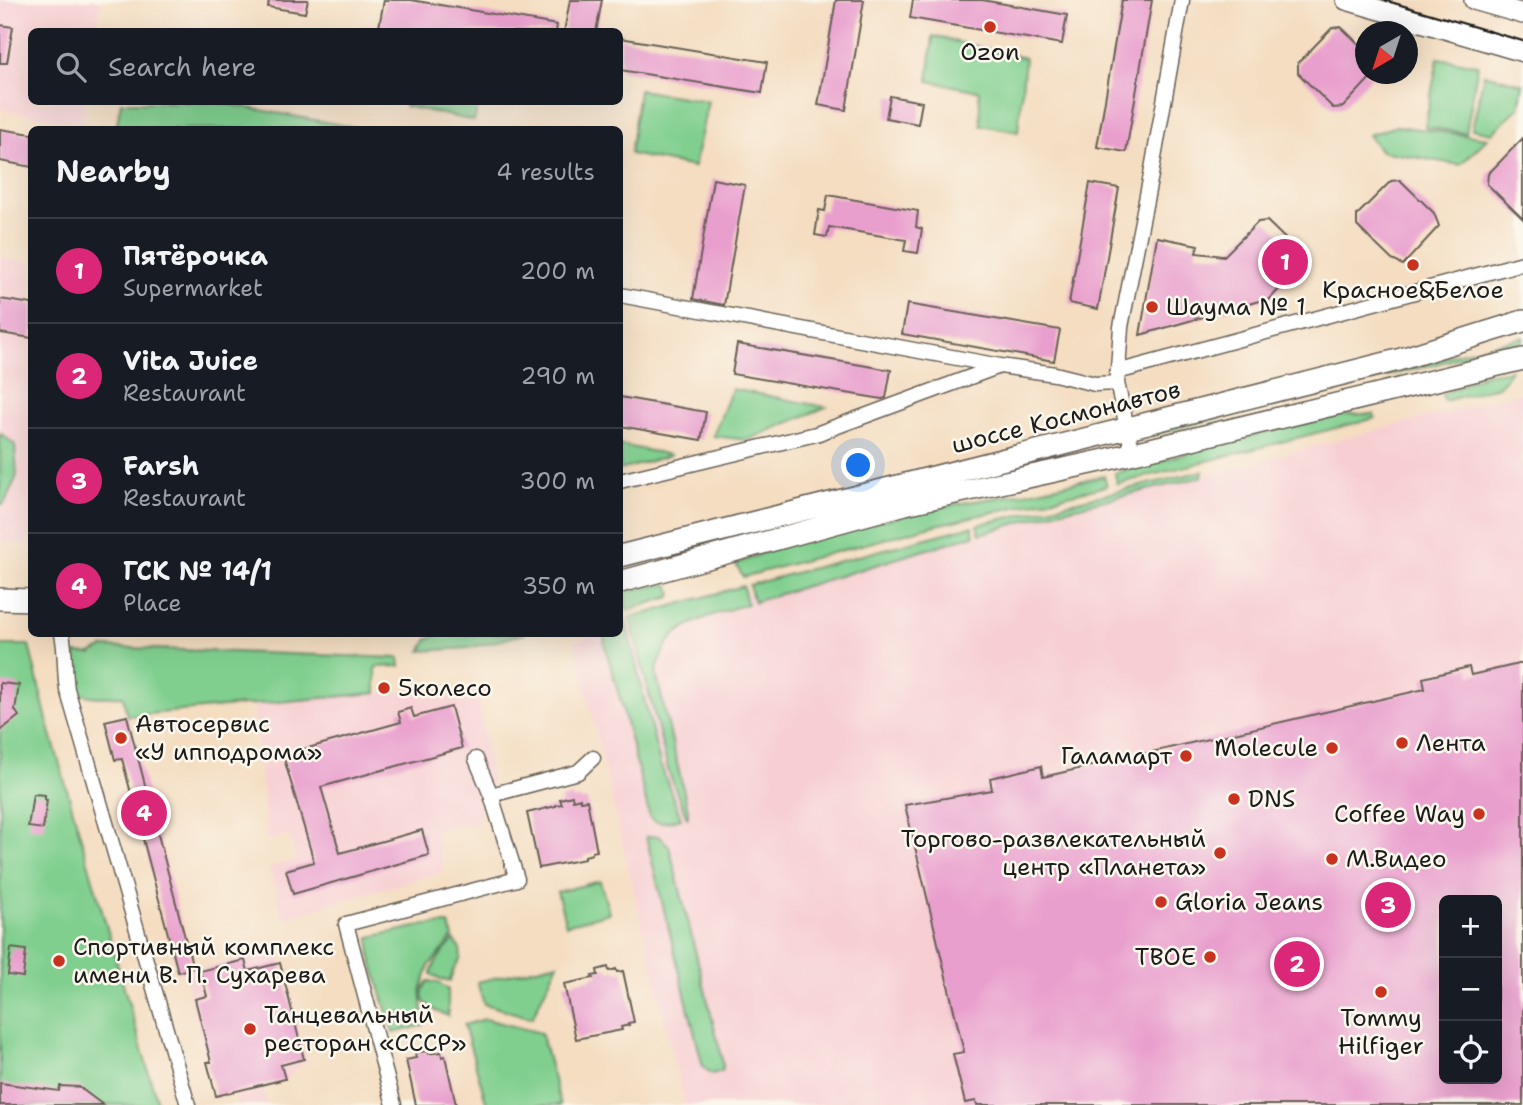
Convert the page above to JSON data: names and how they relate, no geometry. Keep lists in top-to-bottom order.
{
  "streets": {
    "main road": ["шоссе Космонавтов"]
  },
  "places": [
    "Ozon",
    "Красное&Белое",
    "Шаума № 1",
    "5колесо",
    "Автосервис «У ипподрома»",
    "Лента",
    "Molecule",
    "Галамарт",
    "DNS",
    "Coffee Way",
    "Торгово-развлекательный центр «Планета»",
    "М.Видео",
    "Gloria Jeans",
    "ТВОЕ",
    "Спортивный комплекс имени В. П. Сухарева",
    "Tommy Hilfiger",
    "Танцевальный ресторан «СССР»"
  ],
  "north": "bottom left",
  "page": {
    "search": "Search here",
    "heading": ["Nearby", "4 results"],
    "list": [
      {
        "mark": "1",
        "name": "Пятёрочка",
        "note": "Supermarket",
        "value": "200 m"
      },
      {
        "mark": "2",
        "name": "Vita Juice",
        "note": "Restaurant",
        "value": "290 m"
      },
      {
        "mark": "3",
        "name": "Farsh",
        "note": "Restaurant",
        "value": "300 m"
      },
      {
        "mark": "4",
        "name": "ГСК № 14/1",
        "note": "Place",
        "value": "350 m"
      }
    ],
    "pins": [
      "1",
      "4",
      "3",
      "2"
    ],
    "map_buttons": ["+", "−"]
  }
}
